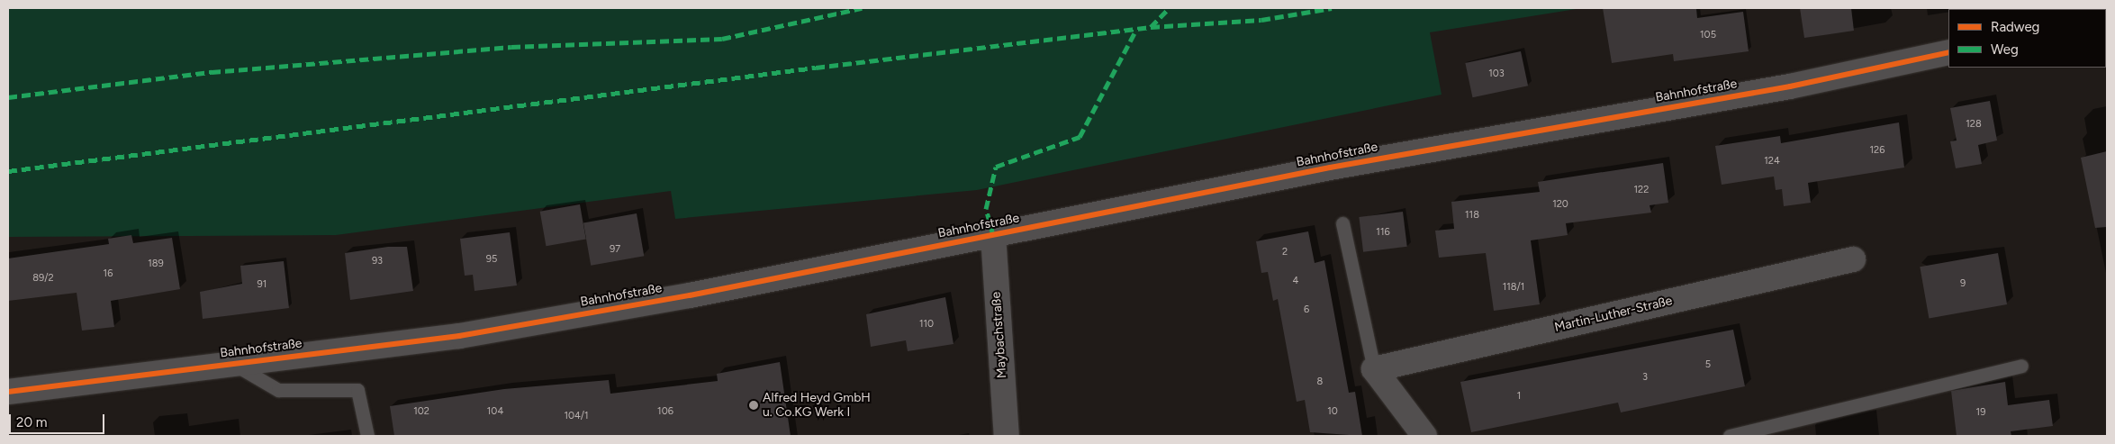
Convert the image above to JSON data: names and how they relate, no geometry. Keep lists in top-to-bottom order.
{
  "streets": {
    "street": ["Bahnhofstraße", "Martin-Luther-Straße", "Maybachstraße"]
  },
  "crossings": [
    ["Bahnhofstraße", "Maybachstraße"]
  ],
  "places": ["Alfred Heyd GmbH u. Co.KG Werk I"],
  "house_numbers": [
    "105",
    "103",
    "128",
    "126",
    "124",
    "122",
    "120",
    "118",
    "116",
    "97",
    "2",
    "95",
    "93",
    "189",
    "16",
    "89/2",
    "4",
    "9",
    "91",
    "118/1",
    "6",
    "110",
    "5",
    "3",
    "8",
    "1",
    "102",
    "104",
    "106",
    "10",
    "19",
    "104/1"
  ],
  "legend": ["Radweg", "Weg"],
  "scale_bar": "20 m"
}
